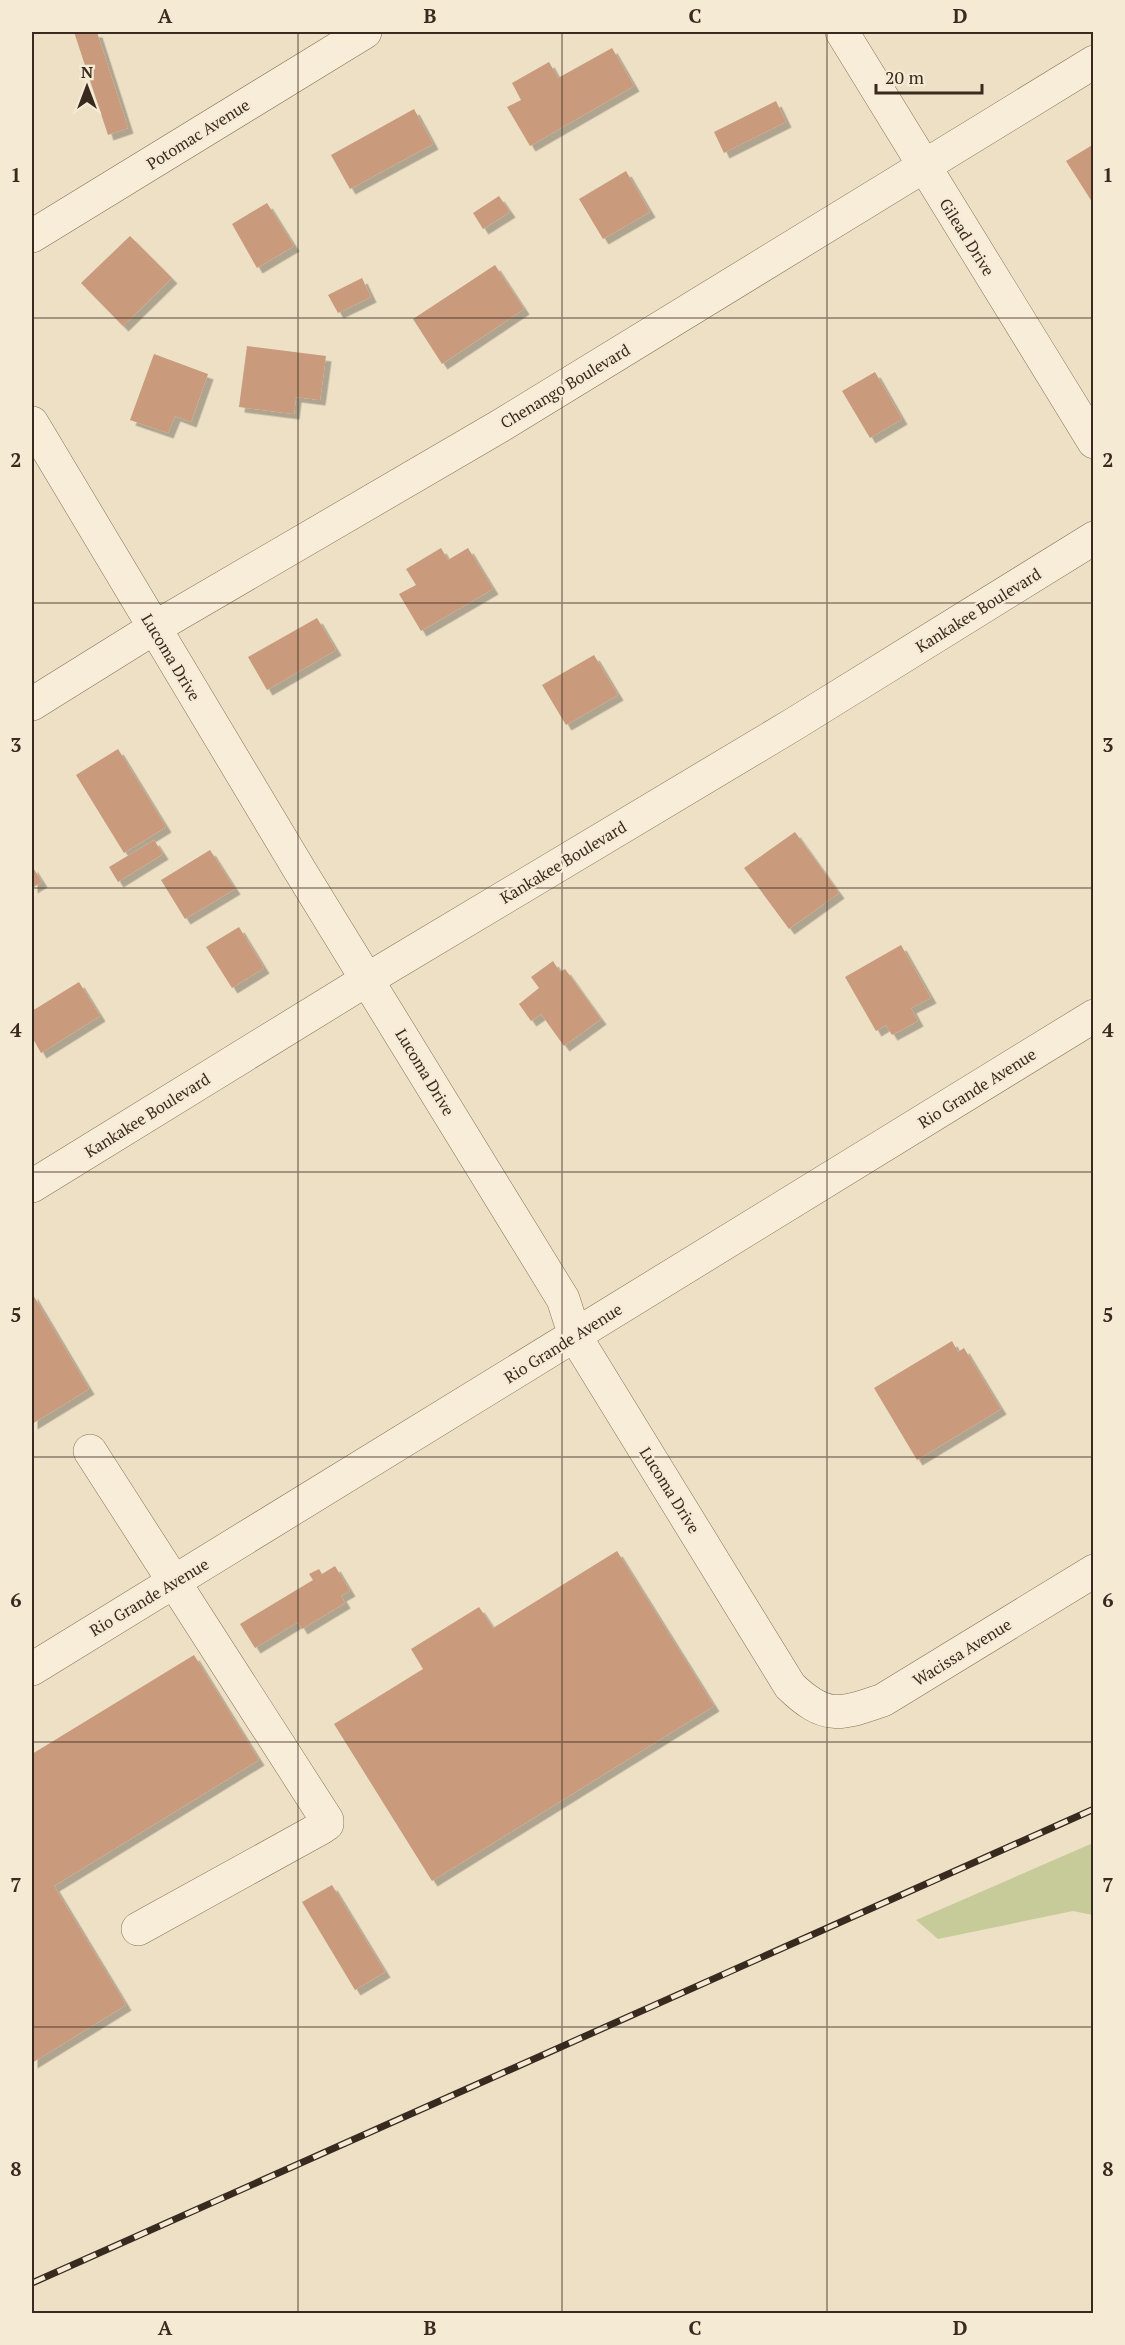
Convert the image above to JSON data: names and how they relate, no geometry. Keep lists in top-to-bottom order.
{
  "streets": {
    "street": [
      "Potomac Avenue",
      "Gilead Drive",
      "Chenango Boulevard",
      "Kankakee Boulevard",
      "Lucoma Drive",
      "Rio Grande Avenue",
      "Wacissa Avenue"
    ]
  },
  "crossings": [
    ["Gilead Drive", "Chenango Boulevard"],
    ["Chenango Boulevard", "Lucoma Drive"],
    ["Kankakee Boulevard", "Lucoma Drive"],
    ["Lucoma Drive", "Rio Grande Avenue"],
    ["Lucoma Drive", "Wacissa Avenue"]
  ],
  "scale_bar": "20 m",
  "north": "top",
  "grid": {
    "columns": [
      "A",
      "B",
      "C",
      "D"
    ],
    "rows": [
      "1",
      "2",
      "3",
      "4",
      "5",
      "6",
      "7",
      "8"
    ]
  }
}
